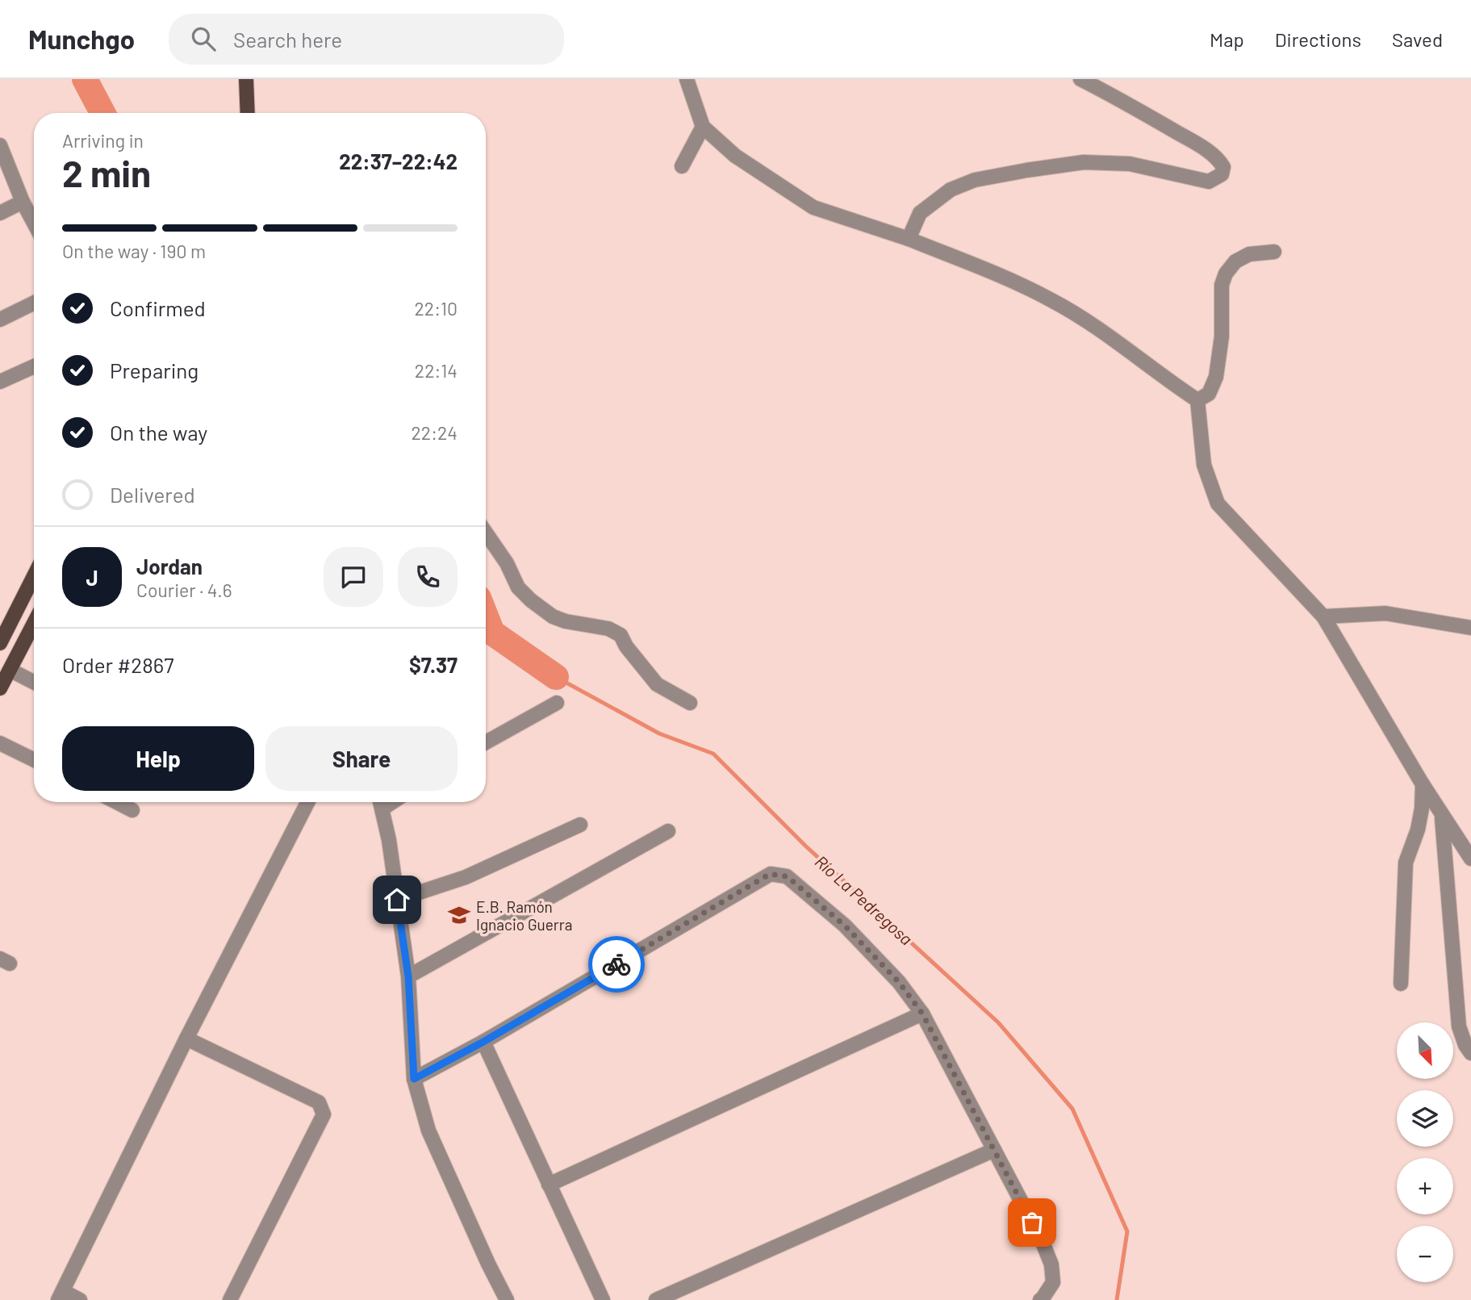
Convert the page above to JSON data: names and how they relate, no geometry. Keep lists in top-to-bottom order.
{
  "water": ["Río La Pedregosa"],
  "places": {
    "school or university": ["E.B. Ramón Ignacio Guerra"]
  },
  "north": "bottom right",
  "page": {
    "header": "Munchgo",
    "search": "Search here",
    "nav": ["Map", "Directions", "Saved"],
    "heading": ["2 min", "Arriving in", "22:37–22:42"],
    "panel": [
      "Jordan",
      "Courier · 4.6",
      "Order #2867",
      "$7.37"
    ],
    "bar": "On the way · 190 m",
    "list": [
      ["Confirmed", "22:10"],
      ["Preparing", "22:14"],
      ["On the way", "22:24"],
      "Delivered"
    ],
    "round": "J",
    "buttons": ["Help", "Share"],
    "map_buttons": ["+", "−"]
  }
}
